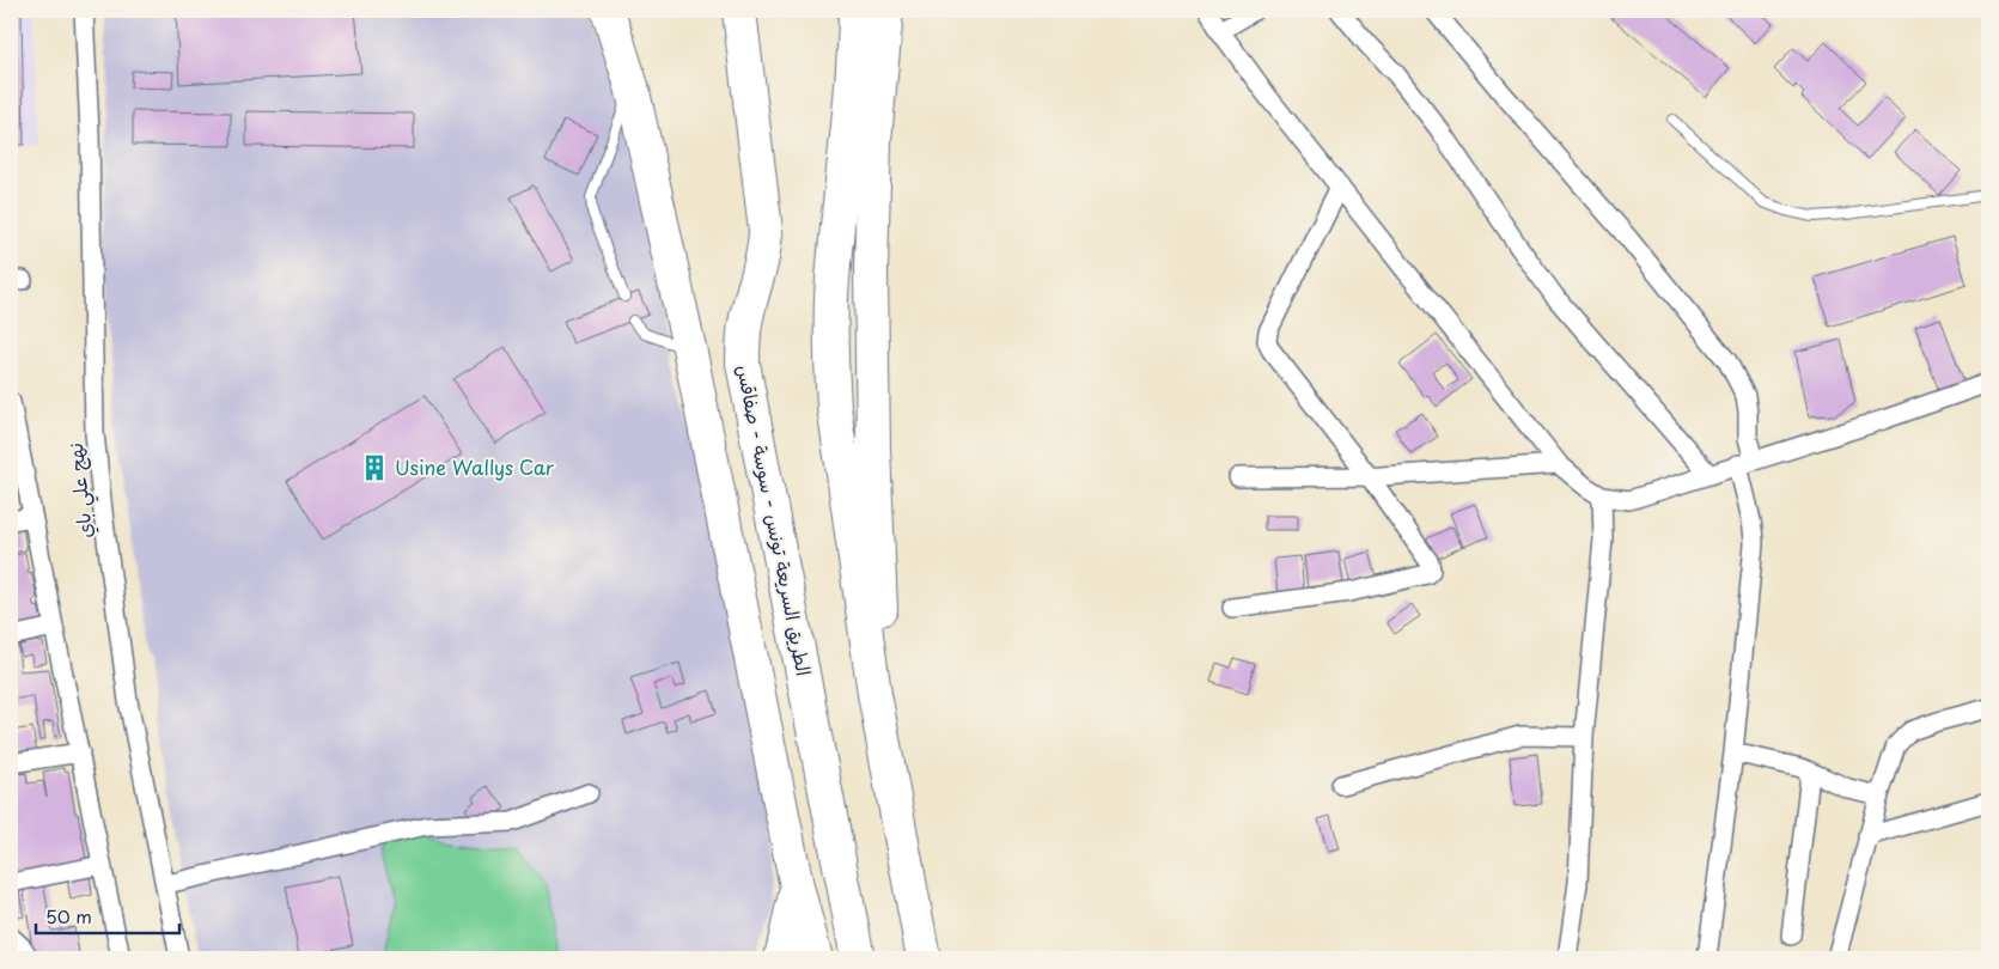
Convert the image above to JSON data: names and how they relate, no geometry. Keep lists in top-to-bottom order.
{
  "streets": {
    "highway": ["الطريق السريعة تونس - سوسة - صفاقس"],
    "street": ["نهج علي باي"]
  },
  "places": {
    "building": ["Usine Wallys Car"]
  },
  "scale_bar": "50 m"
}
